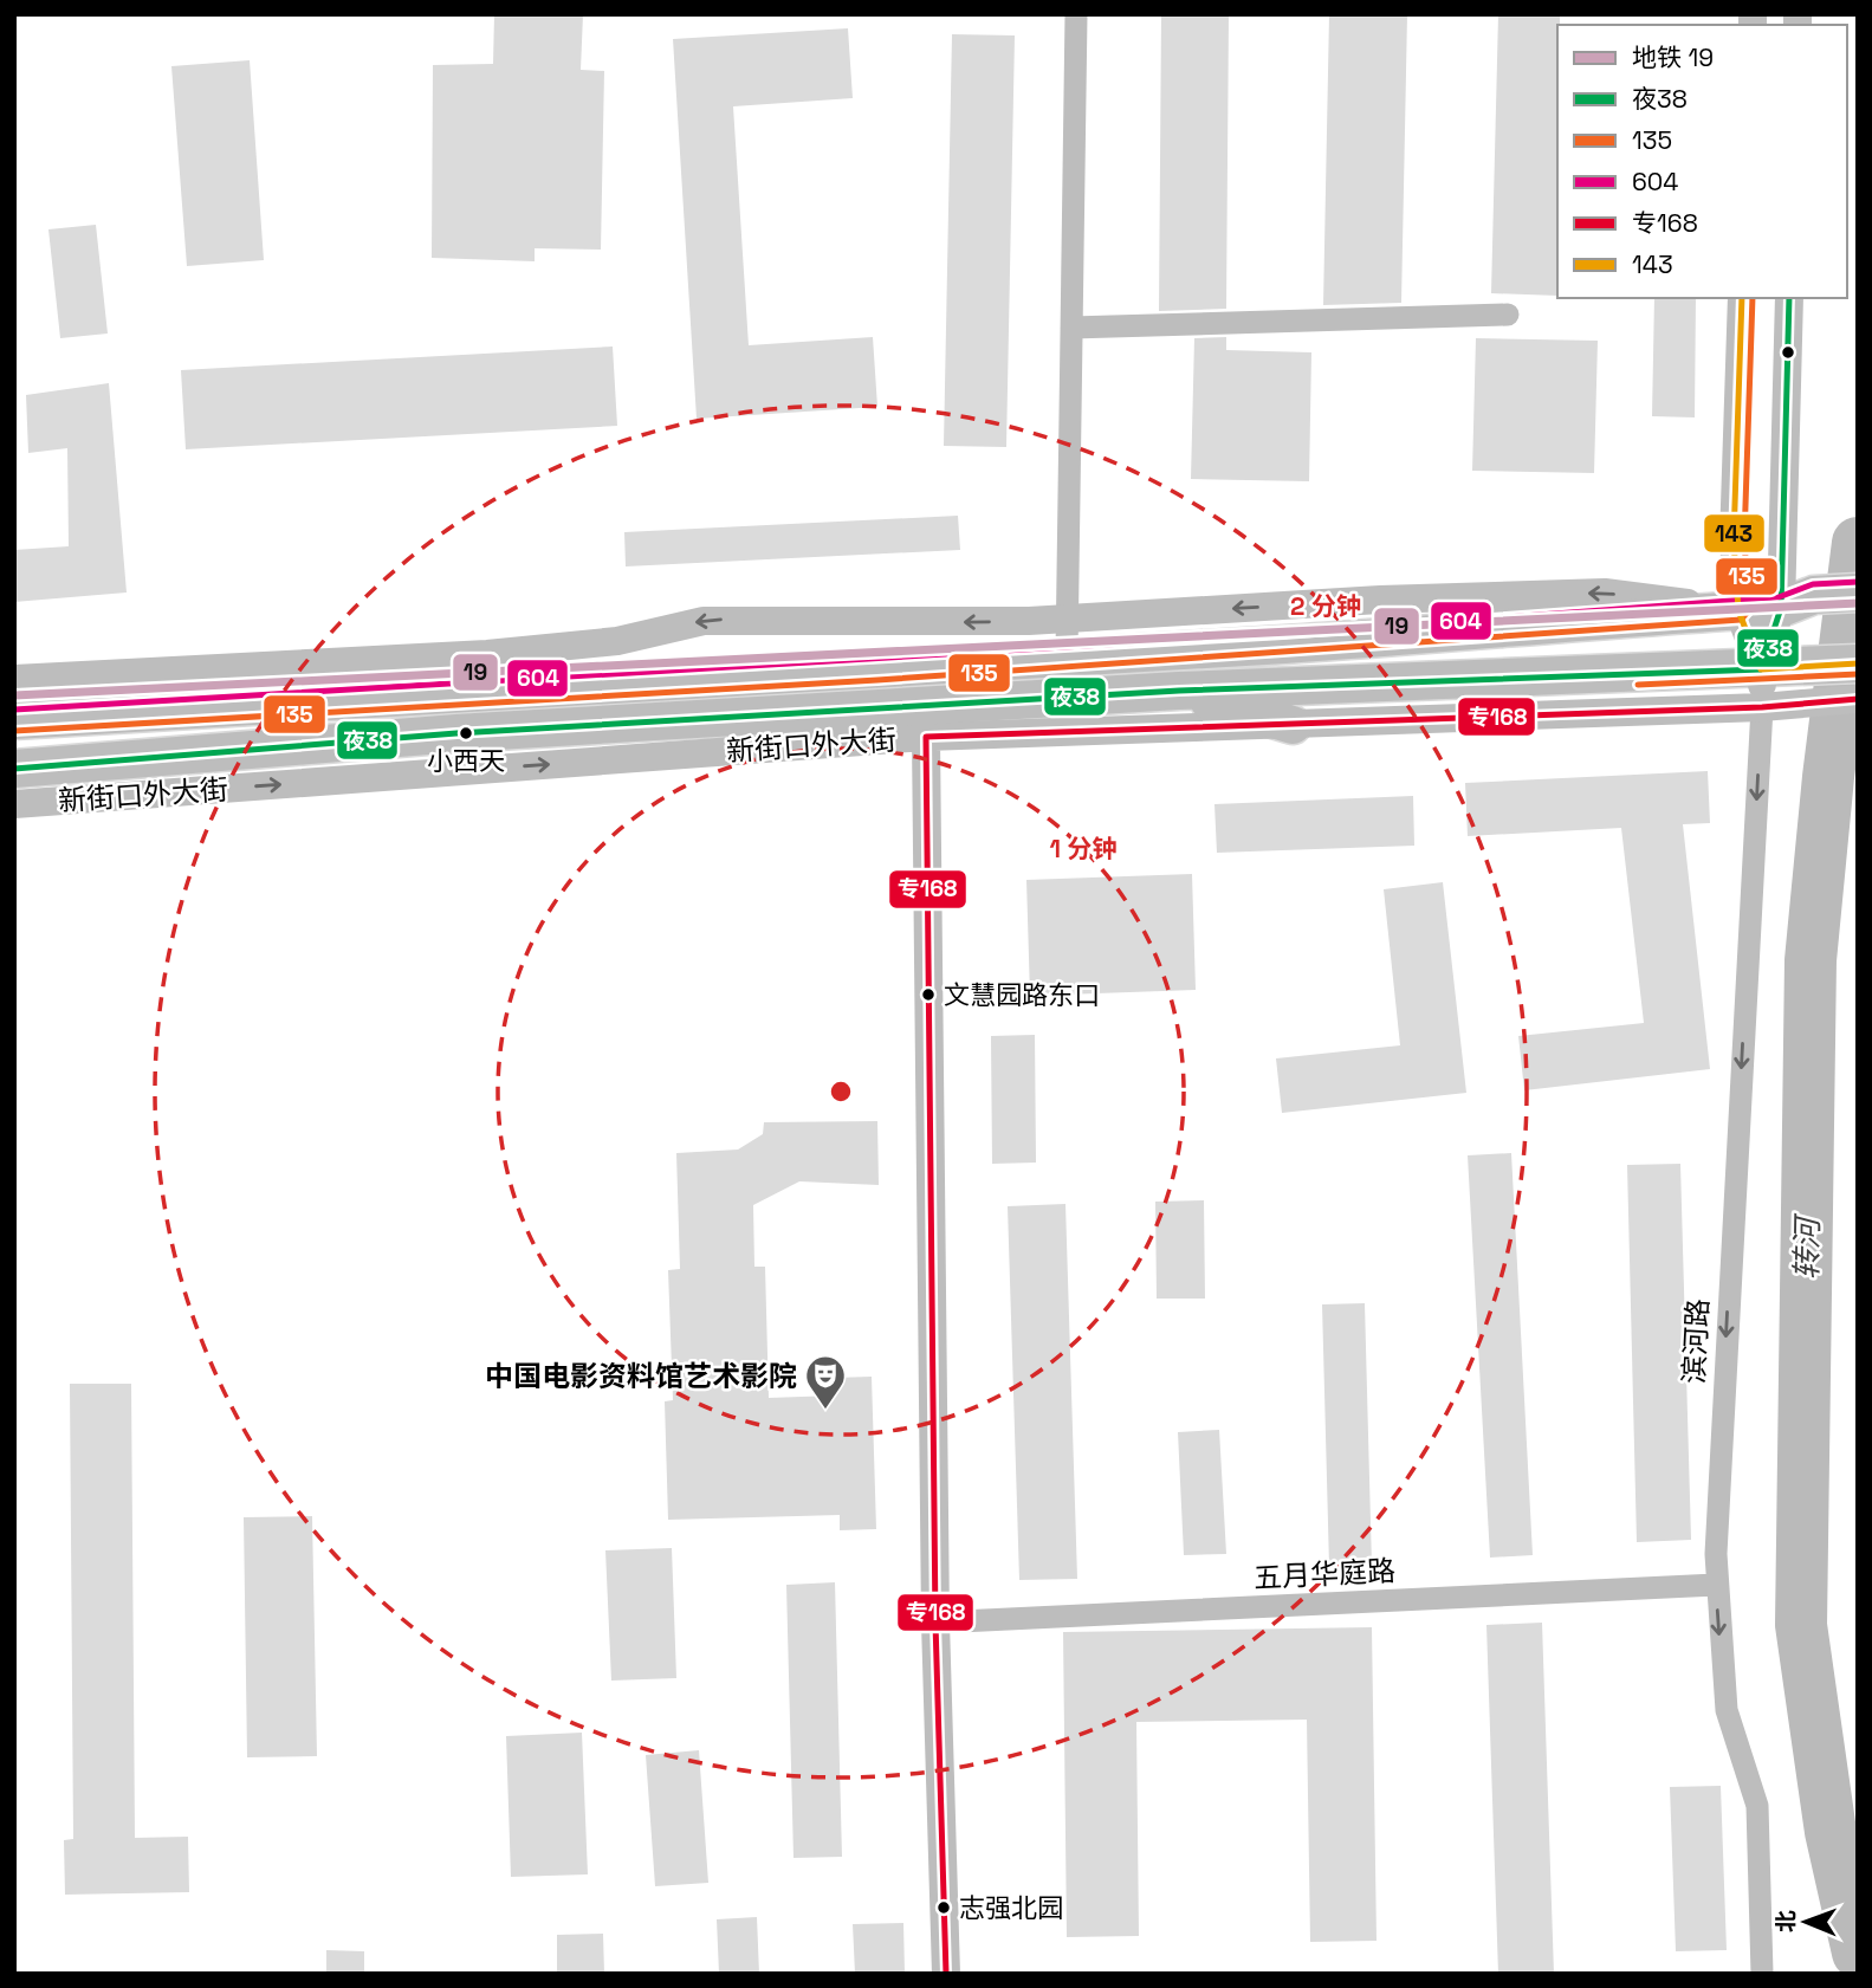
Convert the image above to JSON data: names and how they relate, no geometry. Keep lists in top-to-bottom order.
{
  "streets": {
    "main road": ["新街口外大街"],
    "street": ["滨河路", "五月华庭路"]
  },
  "crossings": [
    ["新街口外大街", "滨河路"],
    ["滨河路", "五月华庭路"]
  ],
  "one_way": ["滨河路"],
  "water": ["转河"],
  "places": {
    "other": ["小西天", "文慧园路东口", "志强北园"],
    "theatre": ["中国电影资料馆艺术影院"]
  },
  "lines": [
    "transit line 夜38",
    "transit line 135",
    "transit line 143",
    "transit line 604",
    "metro line 19",
    "transit line 专168"
  ],
  "legend": [
    "地铁 19",
    "夜38",
    "135",
    "604",
    "专168",
    "143"
  ],
  "north": "left",
  "rings": ["2 分钟", "1 分钟"]
}
